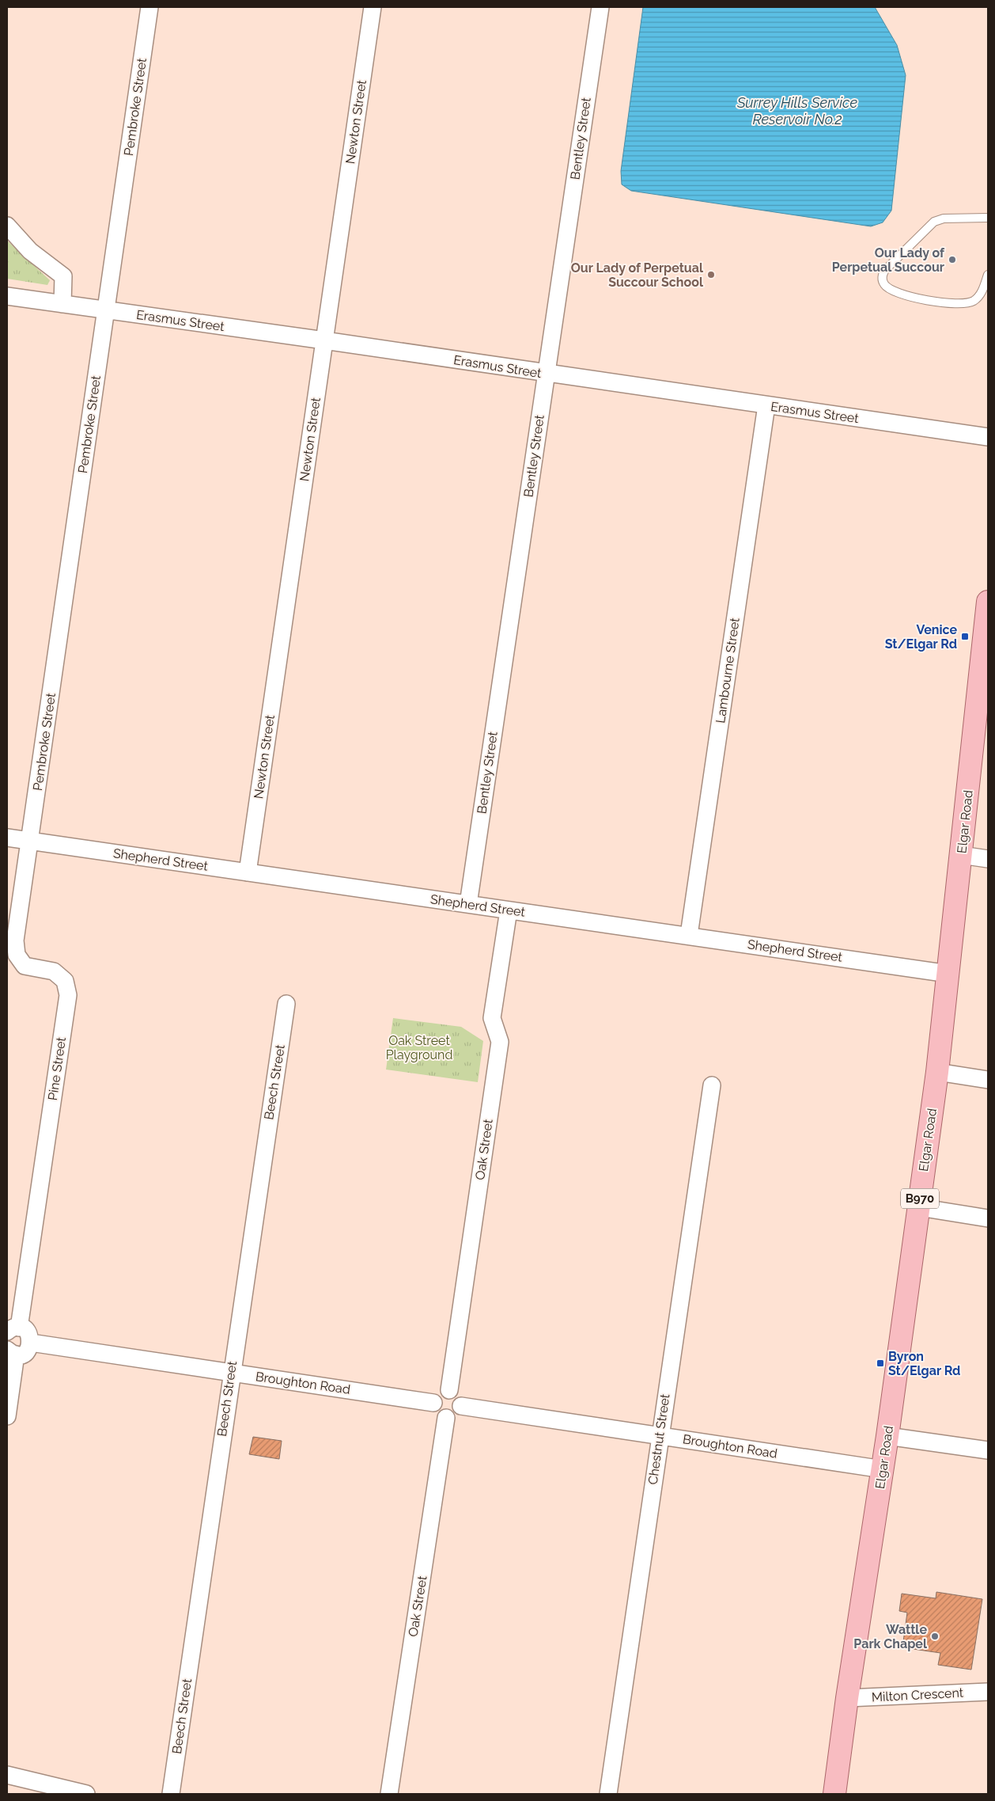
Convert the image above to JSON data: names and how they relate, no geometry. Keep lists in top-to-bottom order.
{
  "streets": {
    "main road": ["Elgar Road", "B970"],
    "street": [
      "Pembroke Street",
      "Newton Street",
      "Bentley Street",
      "Erasmus Street",
      "Lambourne Street",
      "Shepherd Street",
      "Pine Street",
      "Beech Street",
      "Oak Street",
      "Broughton Road",
      "Chestnut Street",
      "Milton Crescent"
    ]
  },
  "crossings": [
    ["Pembroke Street", "Erasmus Street"],
    ["Pembroke Street", "Shepherd Street"],
    ["Pembroke Street", "Pine Street"],
    ["Newton Street", "Erasmus Street"],
    ["Newton Street", "Shepherd Street"],
    ["Bentley Street", "Erasmus Street"],
    ["Bentley Street", "Shepherd Street"],
    ["Erasmus Street", "Lambourne Street"],
    ["Lambourne Street", "Shepherd Street"],
    ["Elgar Road", "Shepherd Street"],
    ["Elgar Road", "Broughton Road"],
    ["Elgar Road", "Milton Crescent"],
    ["Shepherd Street", "Pine Street"],
    ["Shepherd Street", "Oak Street"],
    ["Beech Street", "Broughton Road"],
    ["Oak Street", "Broughton Road"],
    ["Broughton Road", "Chestnut Street"]
  ],
  "water": ["Surrey Hills Service Reservoir No.2"],
  "parks": ["Oak Street Playground"],
  "places": {
    "other": ["Our Lady of Perpetual Succour", "Our Lady of Perpetual Succour School", "Wattle Park Chapel"],
    "transit": ["Venice St/Elgar Rd", "Byron St/Elgar Rd"]
  }
}
